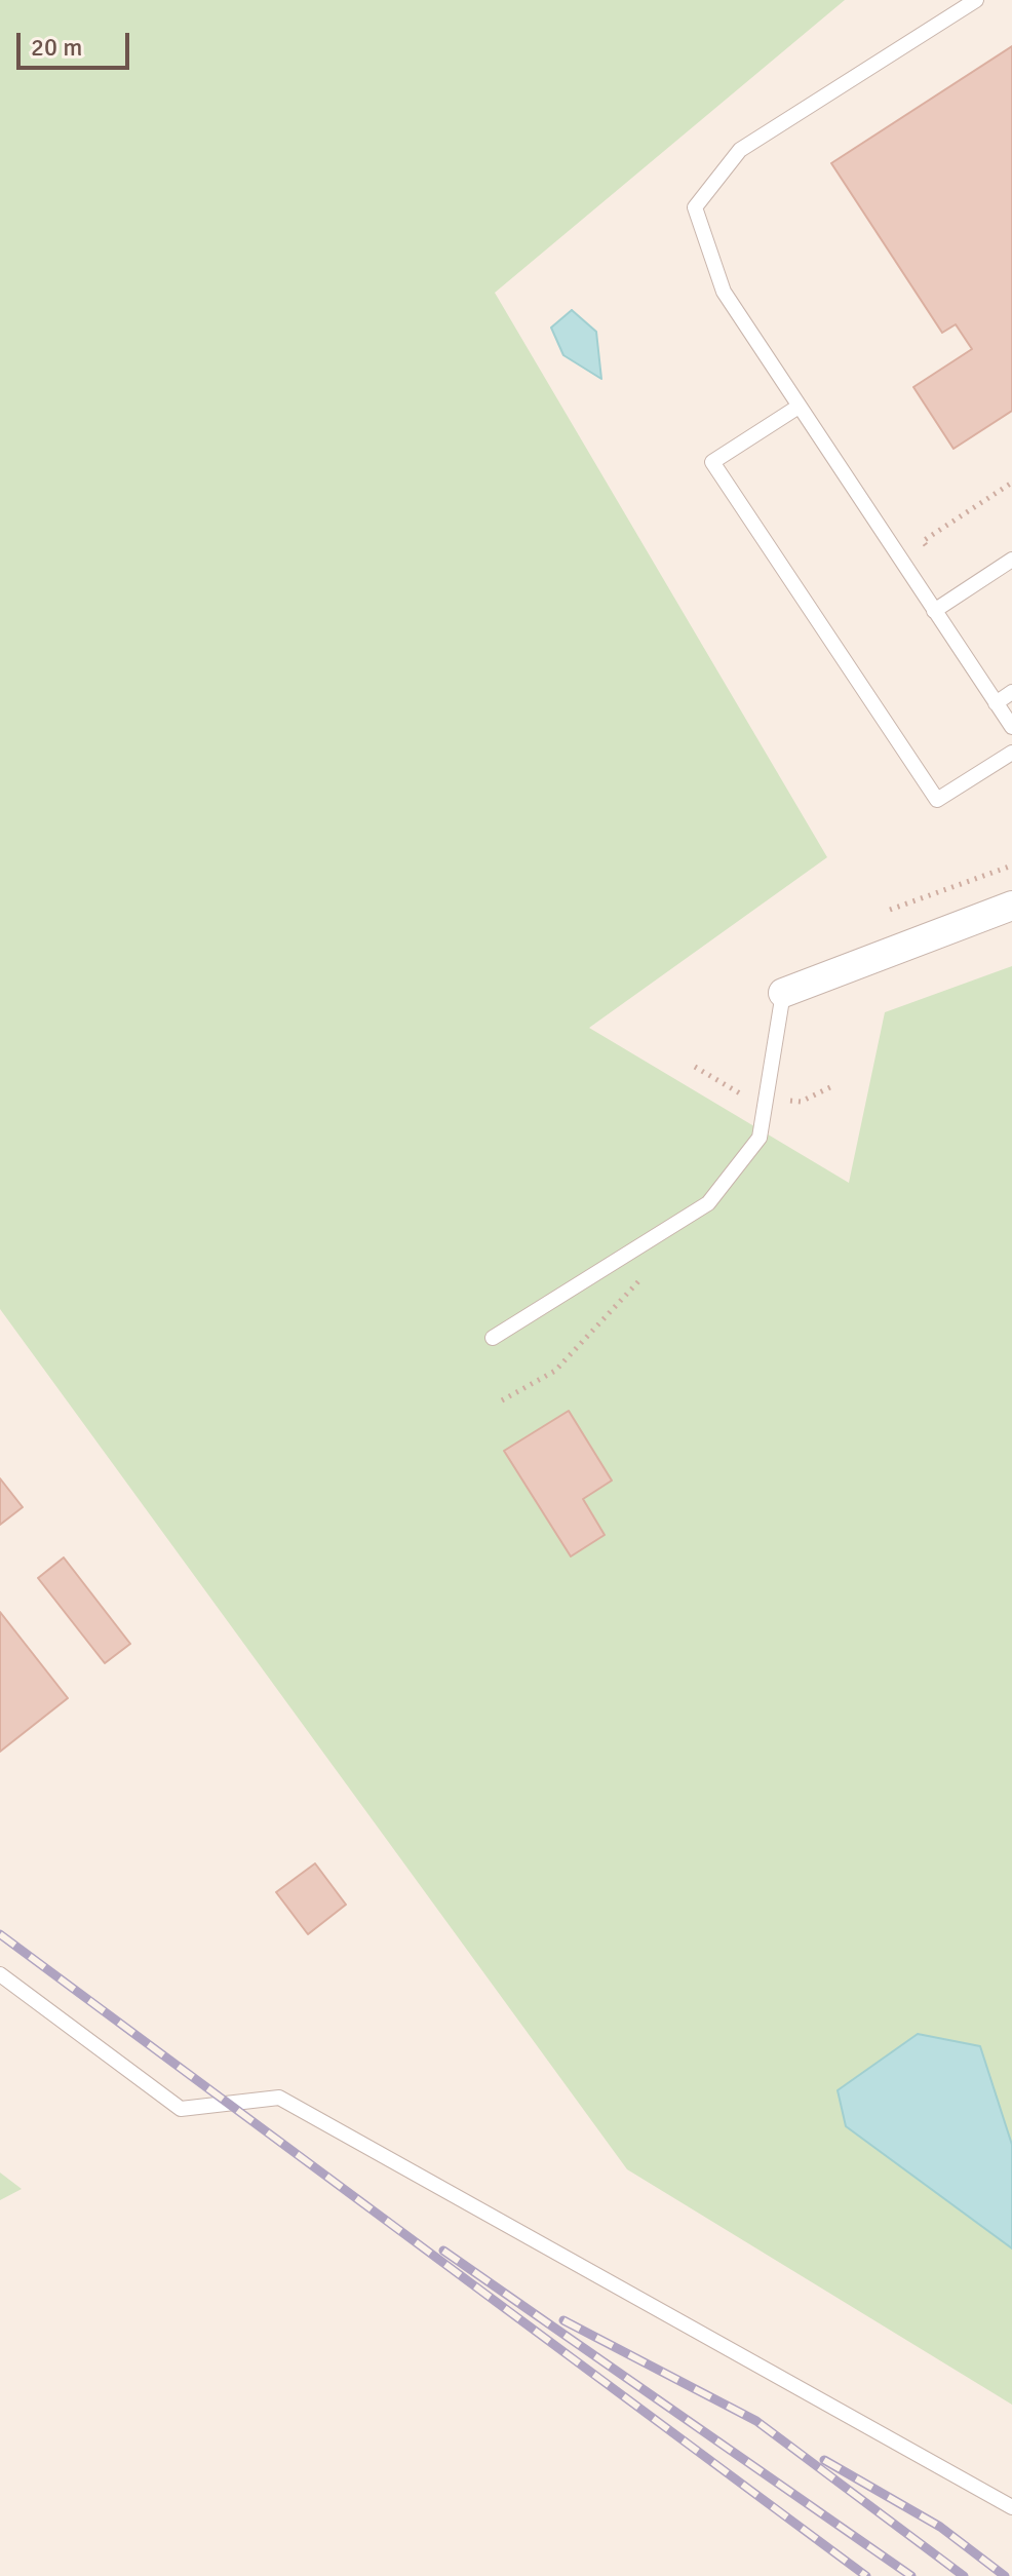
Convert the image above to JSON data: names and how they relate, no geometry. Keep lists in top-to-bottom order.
{
  "scale_bar": "20 m"
}
